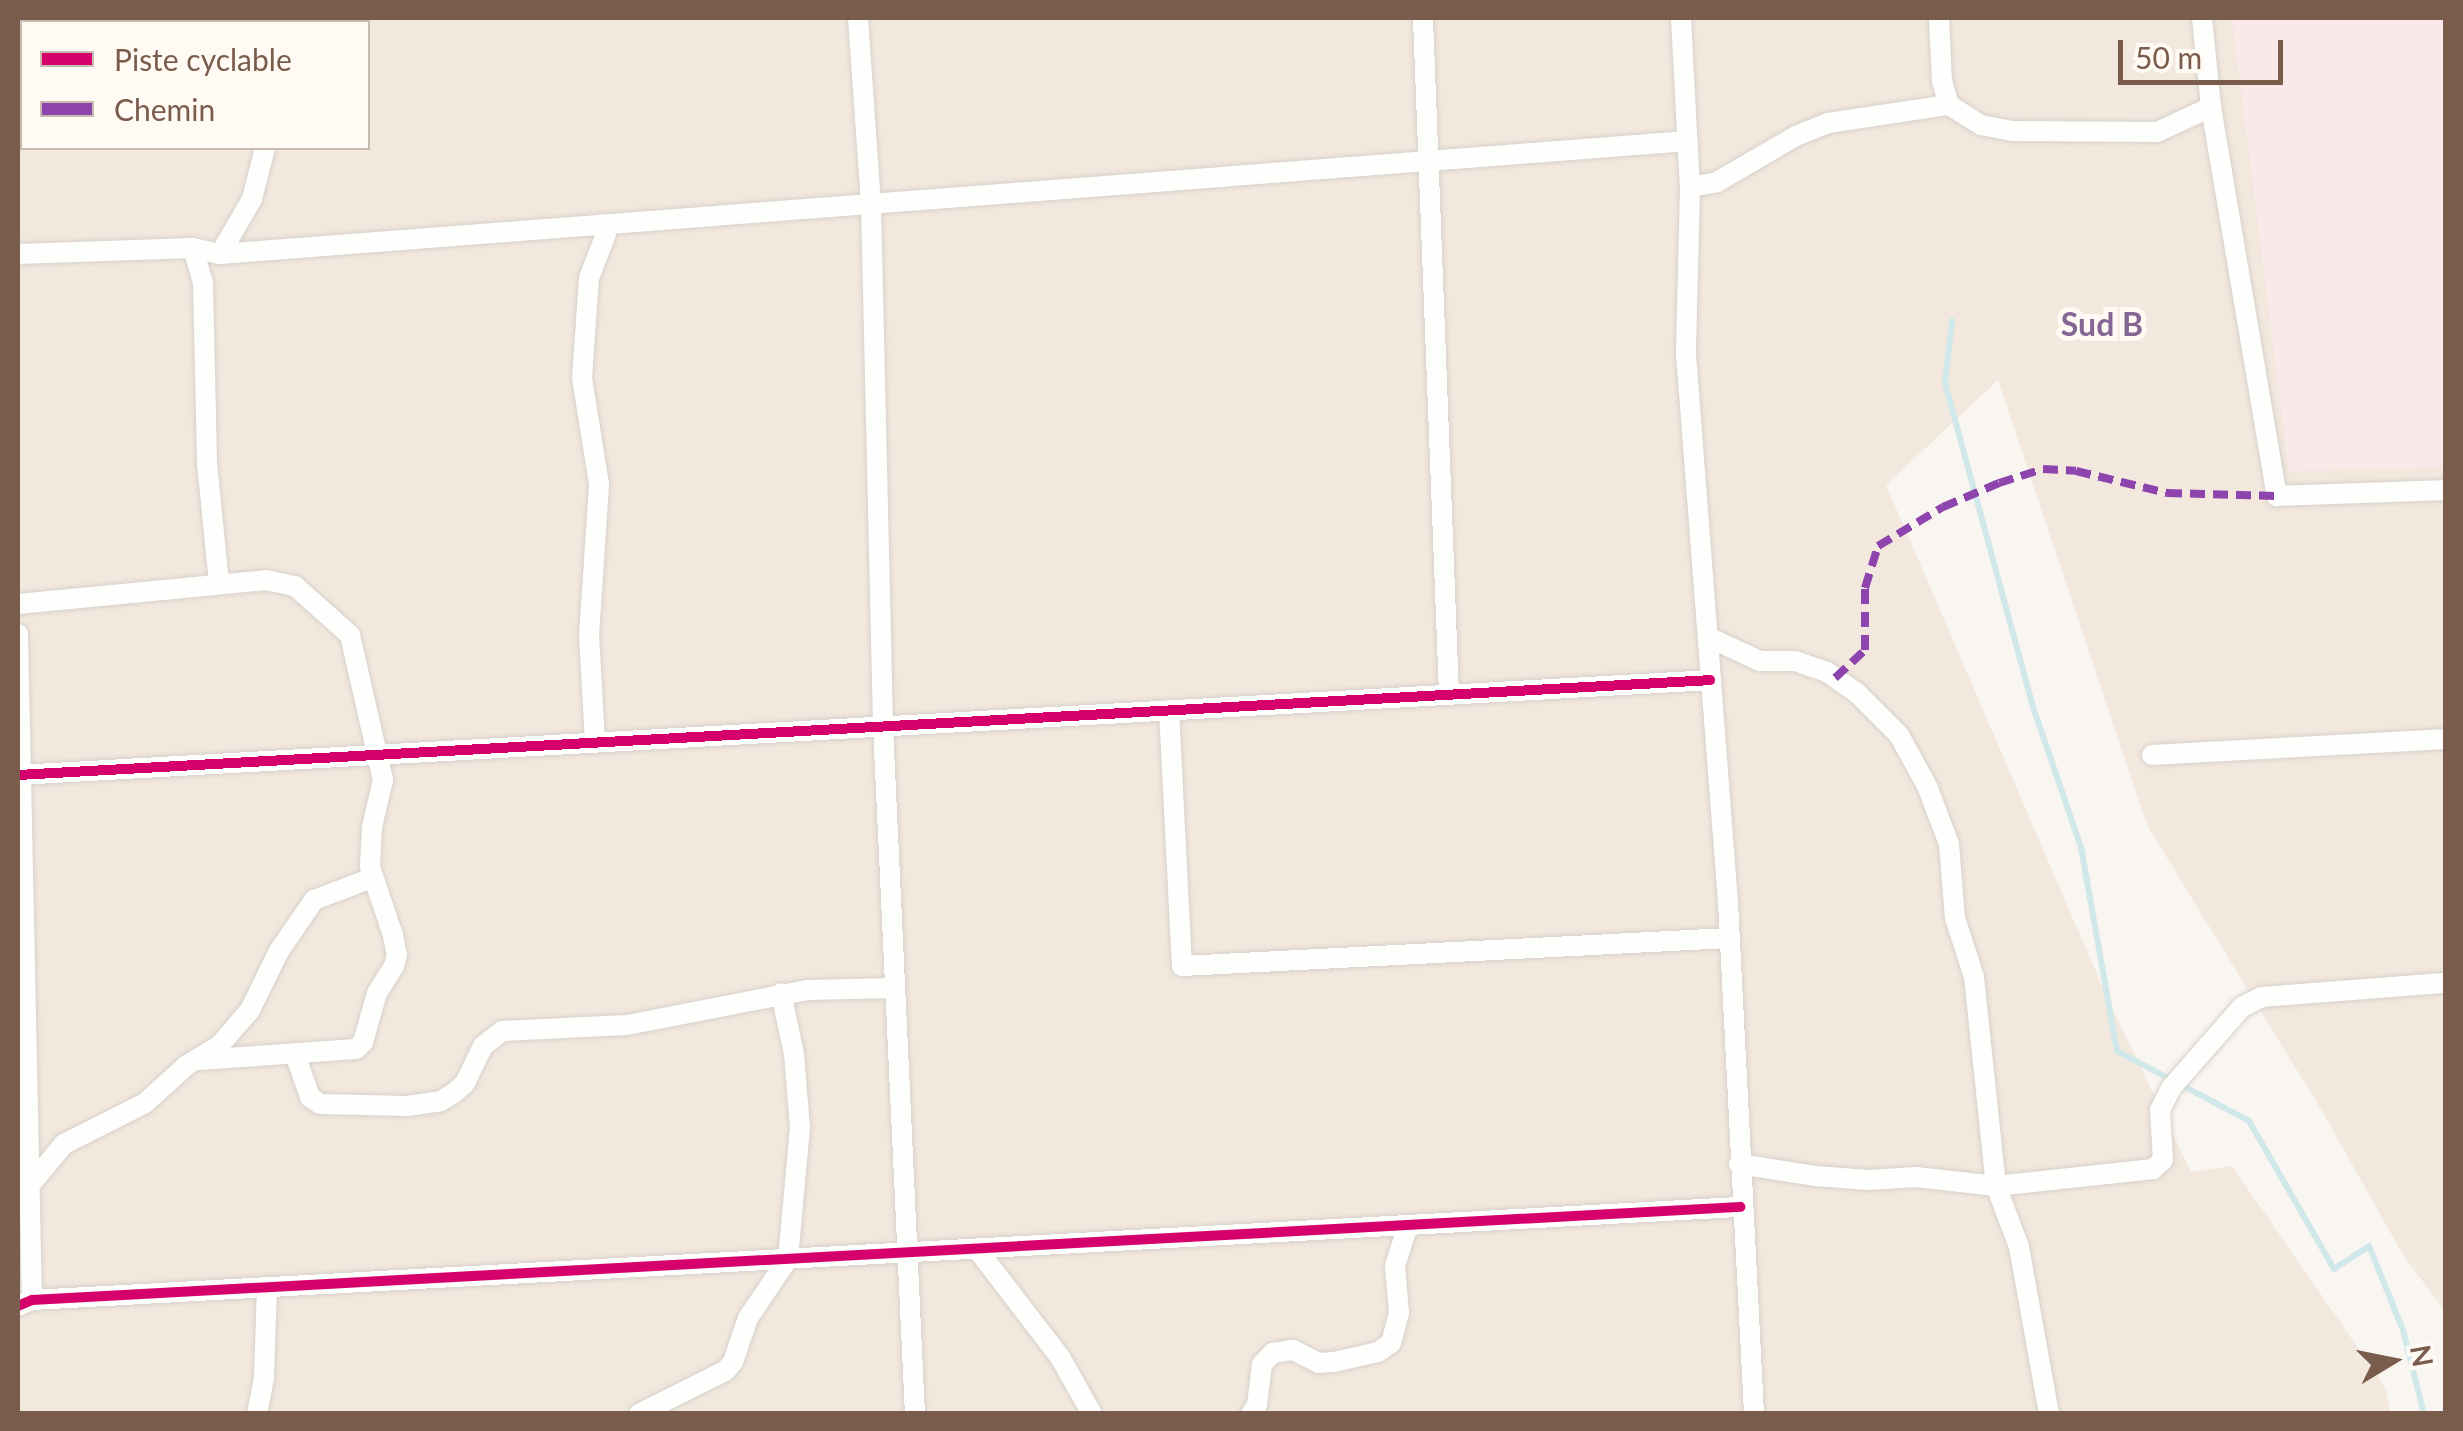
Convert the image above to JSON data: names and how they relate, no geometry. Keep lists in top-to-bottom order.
{
  "districts": ["Sud B"],
  "legend": ["Piste cyclable", "Chemin"],
  "scale_bar": "50 m",
  "north": "right"
}
